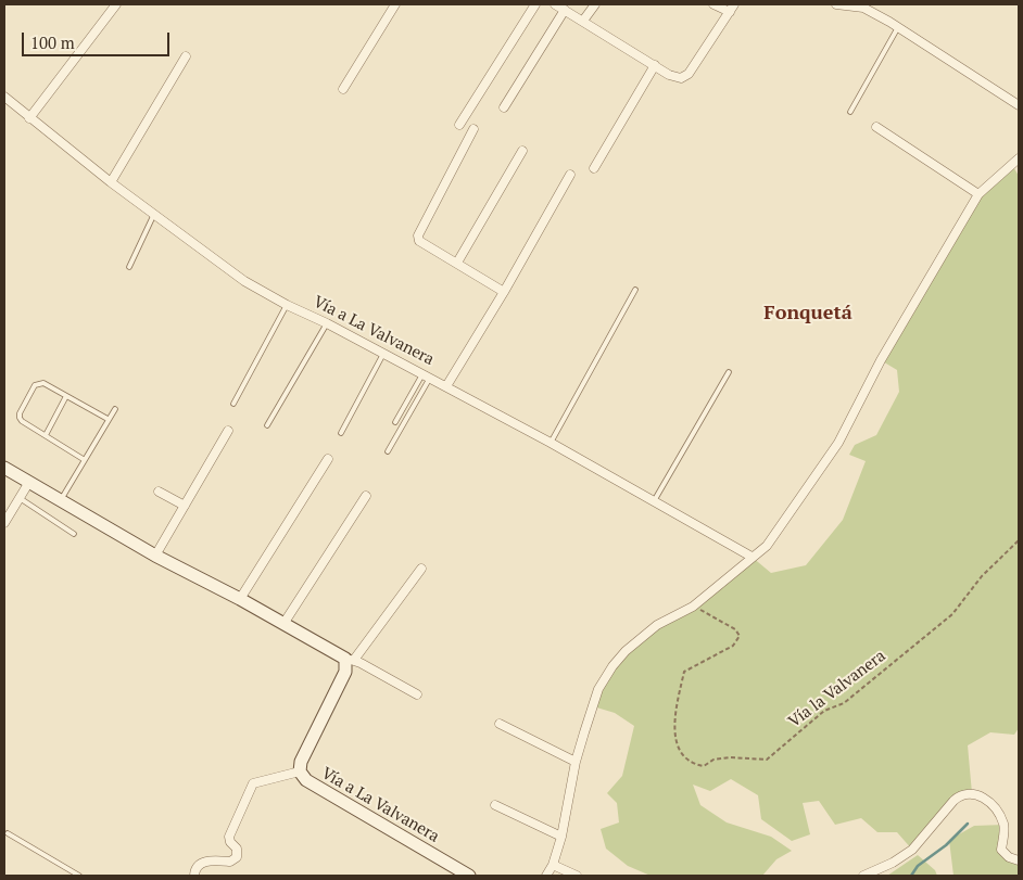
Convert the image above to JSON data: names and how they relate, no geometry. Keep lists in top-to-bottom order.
{
  "streets": {
    "street": ["Vía a La Valvanera"],
    "path": ["Vía la Valvanera"]
  },
  "districts": ["Fonquetá"],
  "scale_bar": "100 m"
}
